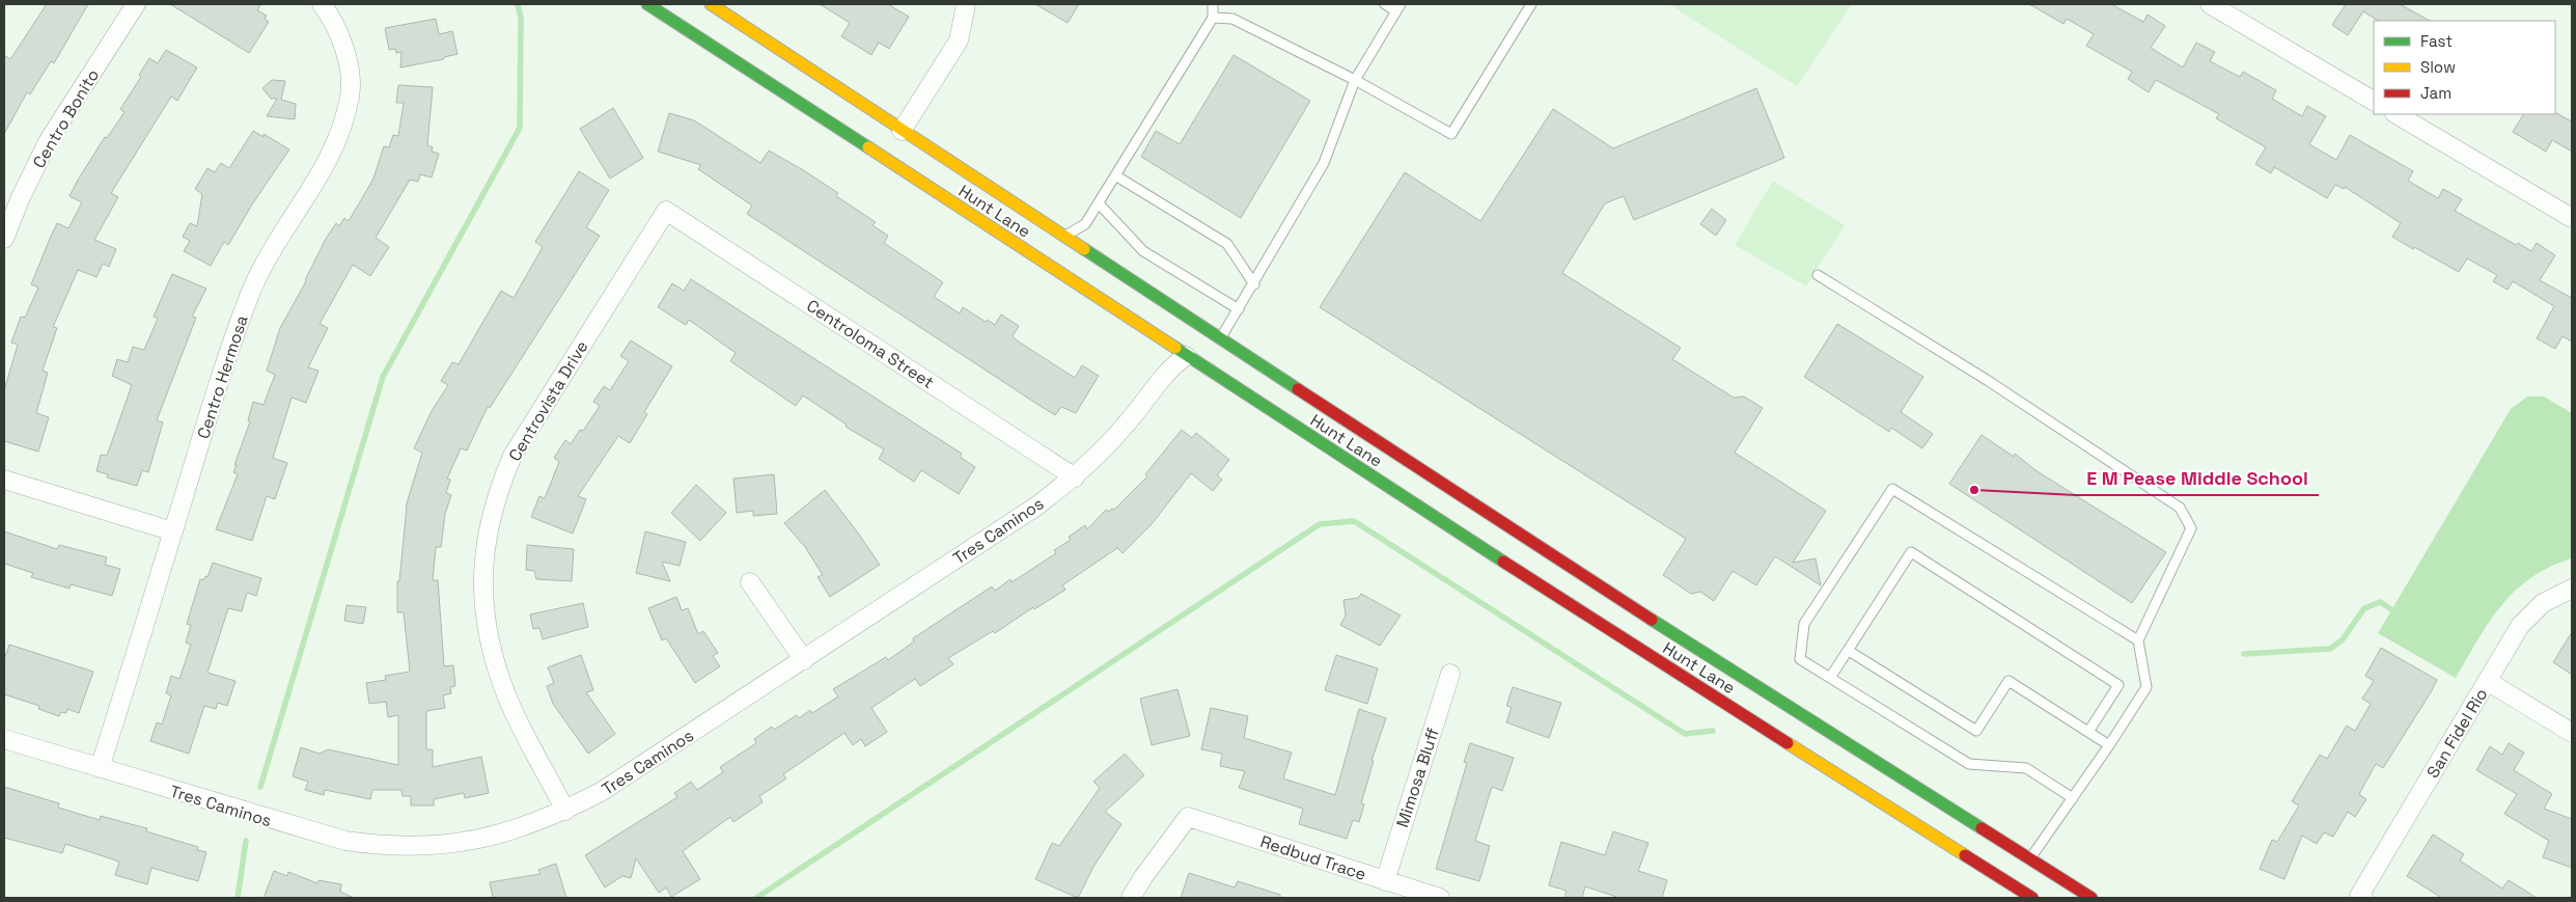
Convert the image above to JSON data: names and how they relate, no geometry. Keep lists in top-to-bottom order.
{
  "streets": {
    "main road": ["Hunt Lane"],
    "street": [
      "Centro Bonito",
      "Centroloma Street",
      "Centro Hermosa",
      "Centrovista Drive",
      "Tres Caminos",
      "San Fidel Rio",
      "Mimosa Bluff",
      "Redbud Trace"
    ]
  },
  "crossings": [
    ["Hunt Lane", "Tres Caminos"],
    ["Centroloma Street", "Centrovista Drive"],
    ["Centroloma Street", "Tres Caminos"],
    ["Centro Hermosa", "Tres Caminos"],
    ["Centrovista Drive", "Tres Caminos"],
    ["Mimosa Bluff", "Redbud Trace"]
  ],
  "places": ["E M Pease Middle School"],
  "legend": ["Fast", "Slow", "Jam"]
}
